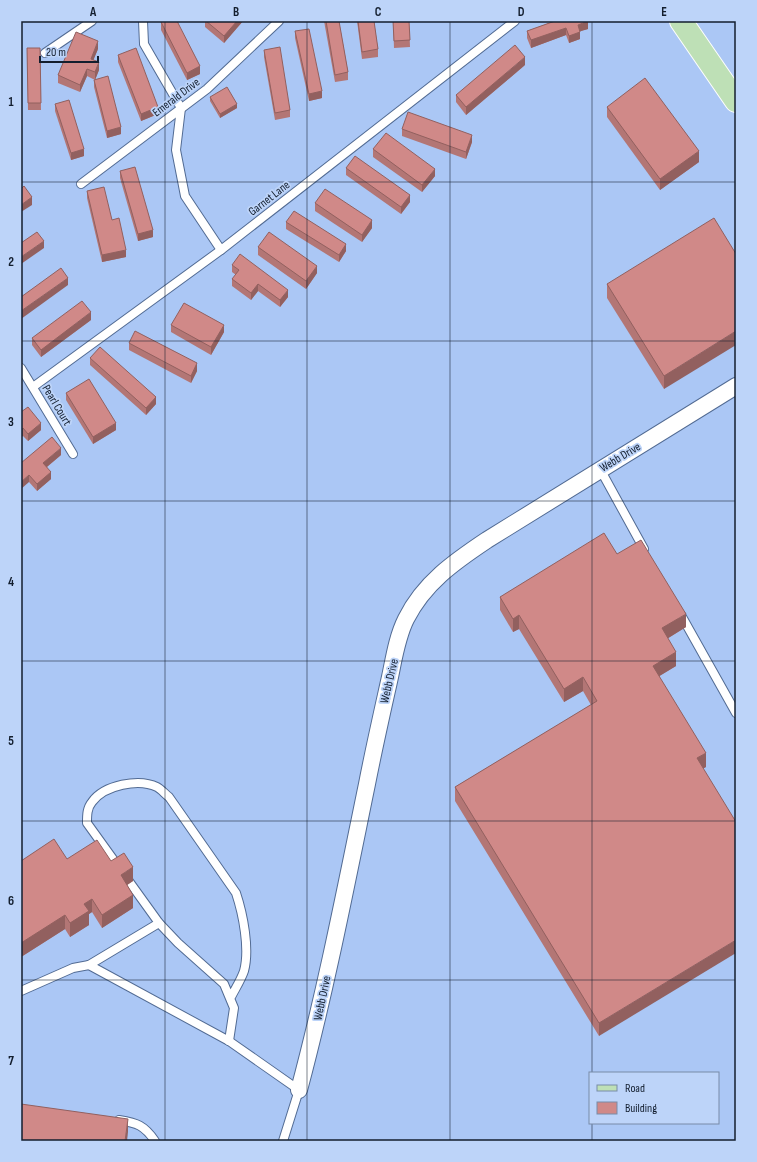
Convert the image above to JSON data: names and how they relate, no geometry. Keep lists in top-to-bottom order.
{
  "streets": {
    "street": ["Webb Drive"],
    "lane": ["Emerald Drive", "Garnet Lane", "Pearl Court"]
  },
  "crossings": [
    ["Garnet Lane", "Pearl Court"]
  ],
  "legend": ["Road", "Building"],
  "scale_bar": "20 m",
  "grid": {
    "columns": [
      "A",
      "B",
      "C",
      "D",
      "E"
    ],
    "rows": [
      "1",
      "2",
      "3",
      "4",
      "5",
      "6",
      "7"
    ]
  }
}
